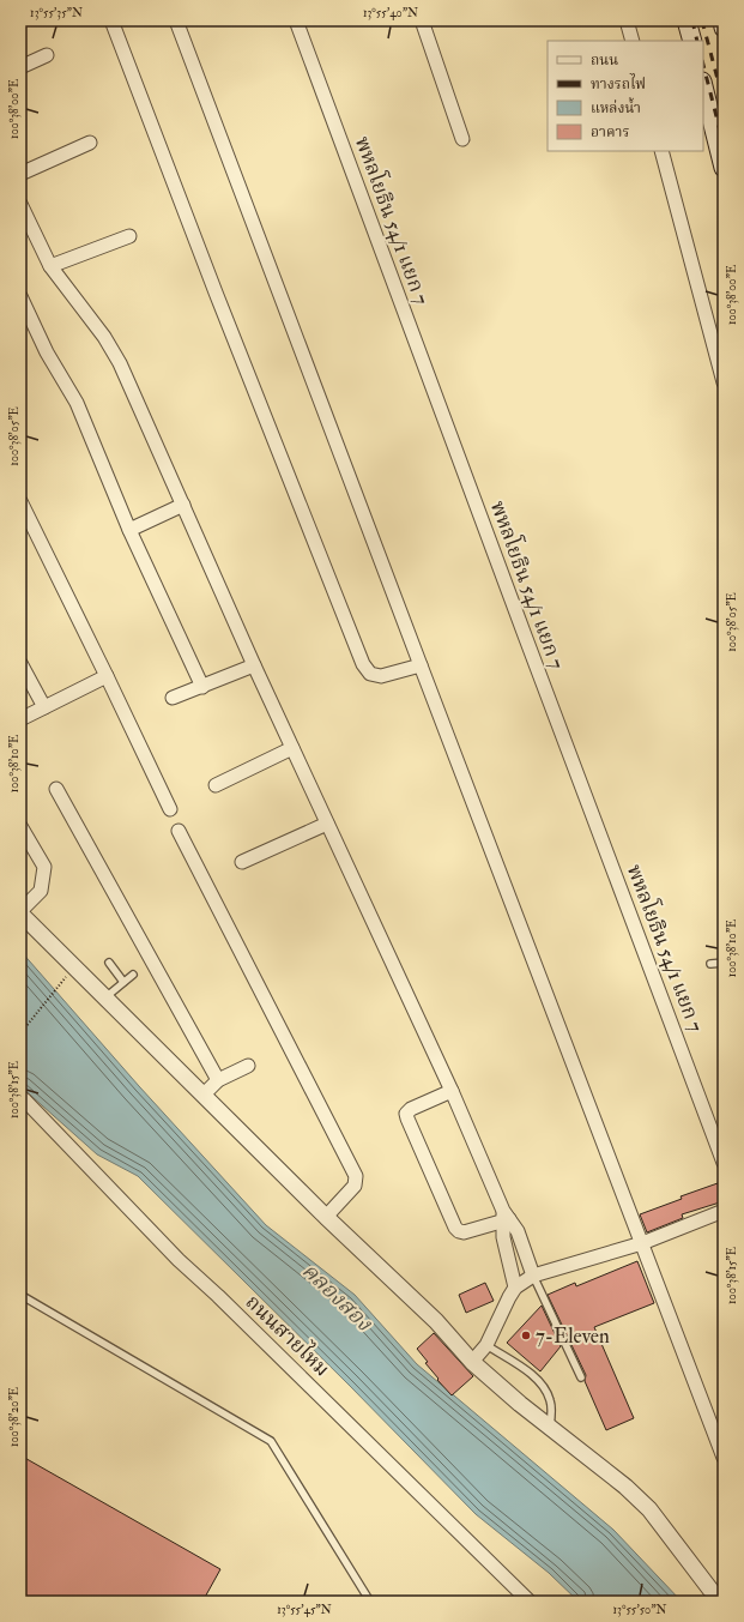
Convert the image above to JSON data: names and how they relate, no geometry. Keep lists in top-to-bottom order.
{
  "streets": {
    "street": ["พหลโยธิน 54/1 แยก 7", "ถนนสายไหม"]
  },
  "water": ["คลองสอง"],
  "places": ["7-Eleven"],
  "legend": [
    "ถนน",
    "ทางรถไฟ",
    "แหล่งน้ำ",
    "อาคาร"
  ],
  "coordinates": [
    "13°55'35\"N",
    "13°55'40\"N",
    "100°38'00\"E",
    "100°38'05\"E",
    "100°38'10\"E",
    "100°38'15\"E",
    "100°38'20\"E",
    "13°55'45\"N",
    "13°55'50\"N"
  ]
}
